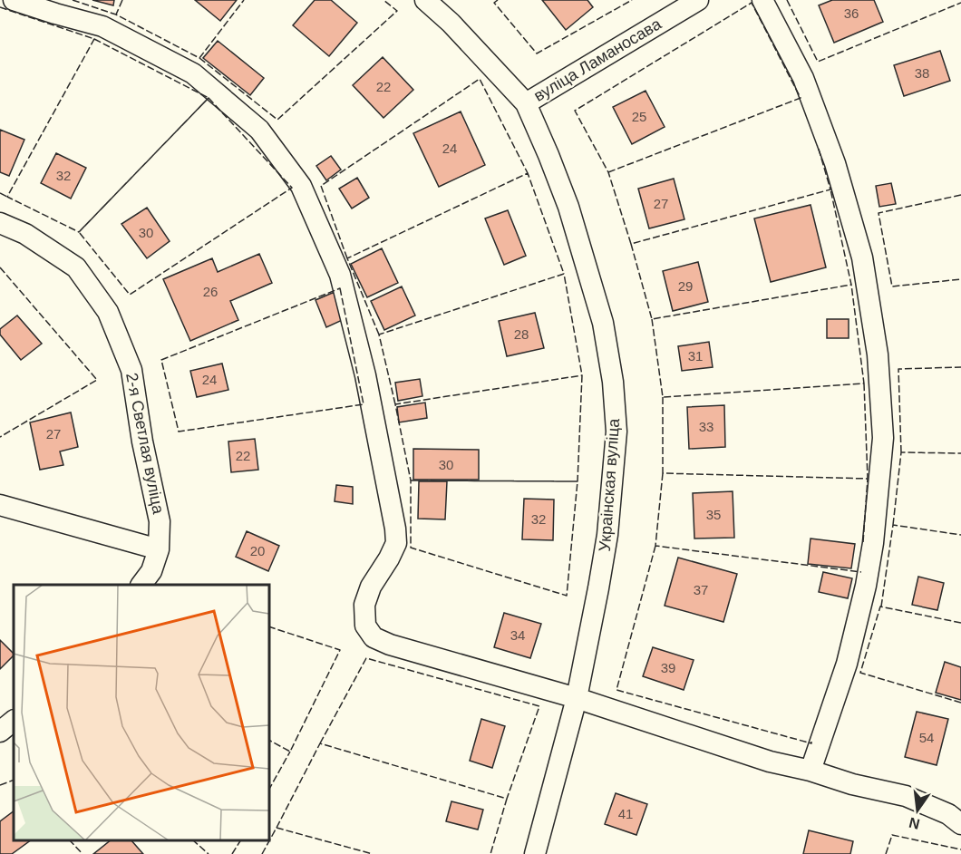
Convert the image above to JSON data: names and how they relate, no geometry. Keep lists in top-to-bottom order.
{
  "streets": {
    "street": ["вуліца Ламаносава", "2-я Светлая вуліца", "Украінская вуліца"]
  },
  "crossings": [
    ["вуліца Ламаносава", "Украінская вуліца"]
  ],
  "house_numbers": [
    "36",
    "38",
    "22",
    "25",
    "24",
    "32",
    "27",
    "30",
    "29",
    "26",
    "28",
    "31",
    "24",
    "33",
    "27",
    "22",
    "30",
    "35",
    "32",
    "20",
    "37",
    "34",
    "39",
    "54",
    "41"
  ],
  "north": "bottom"
}
